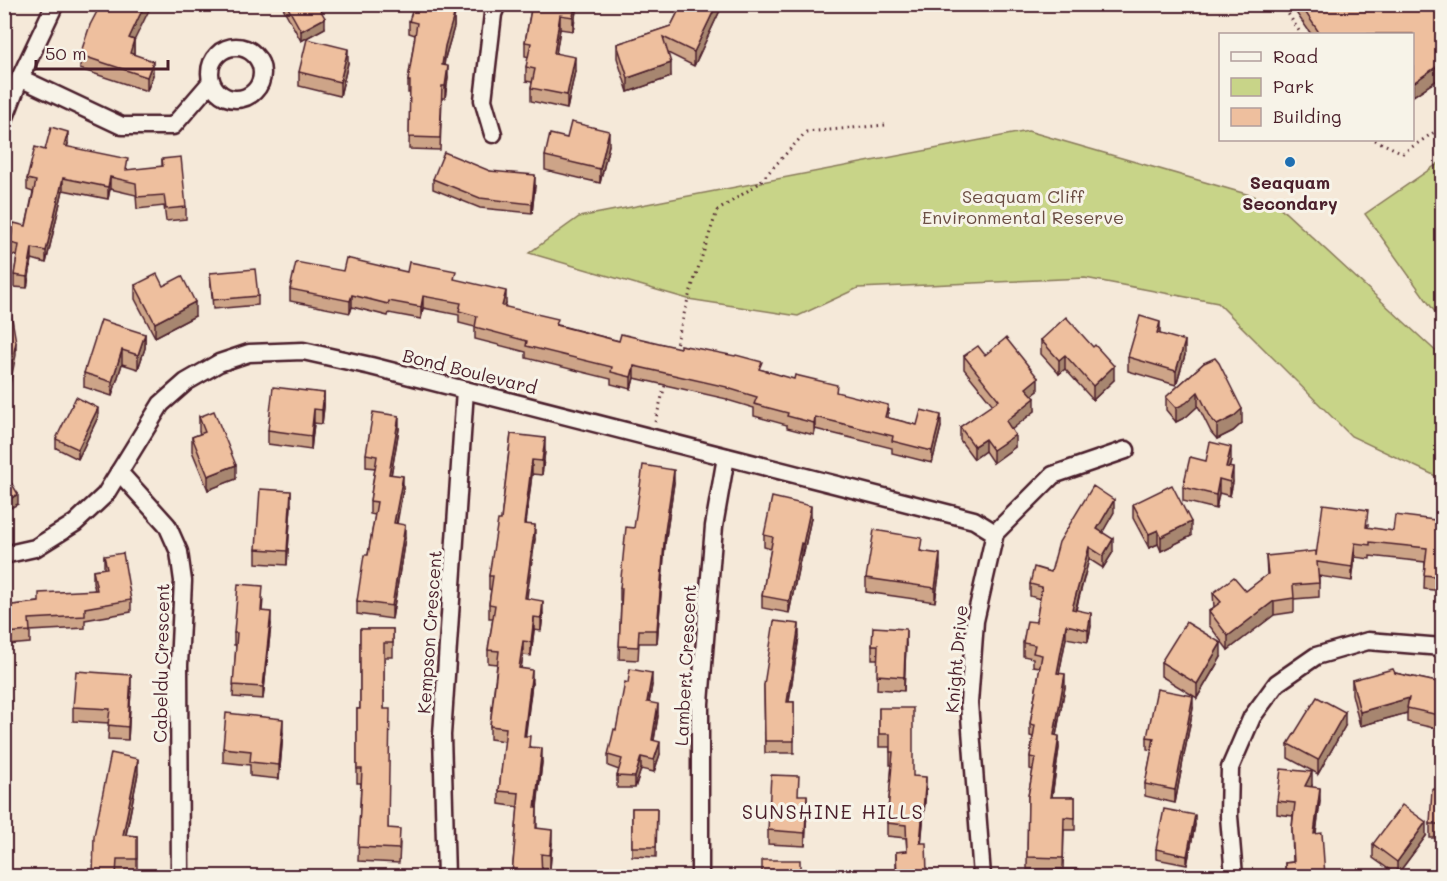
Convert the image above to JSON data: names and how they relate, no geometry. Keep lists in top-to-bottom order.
{
  "streets": {
    "street": [
      "Bond Boulevard",
      "Kempson Crescent",
      "Knight Drive",
      "Cabeldu Crescent",
      "Lambert Crescent"
    ]
  },
  "crossings": [
    ["Bond Boulevard", "Kempson Crescent"],
    ["Bond Boulevard", "Knight Drive"],
    ["Bond Boulevard", "Cabeldu Crescent"],
    ["Bond Boulevard", "Lambert Crescent"]
  ],
  "districts": ["SUNSHINE HILLS"],
  "parks": ["Seaquam Cliff Environmental Reserve"],
  "places": ["Seaquam Secondary"],
  "legend": ["Road", "Park", "Building"],
  "scale_bar": "50 m"
}
